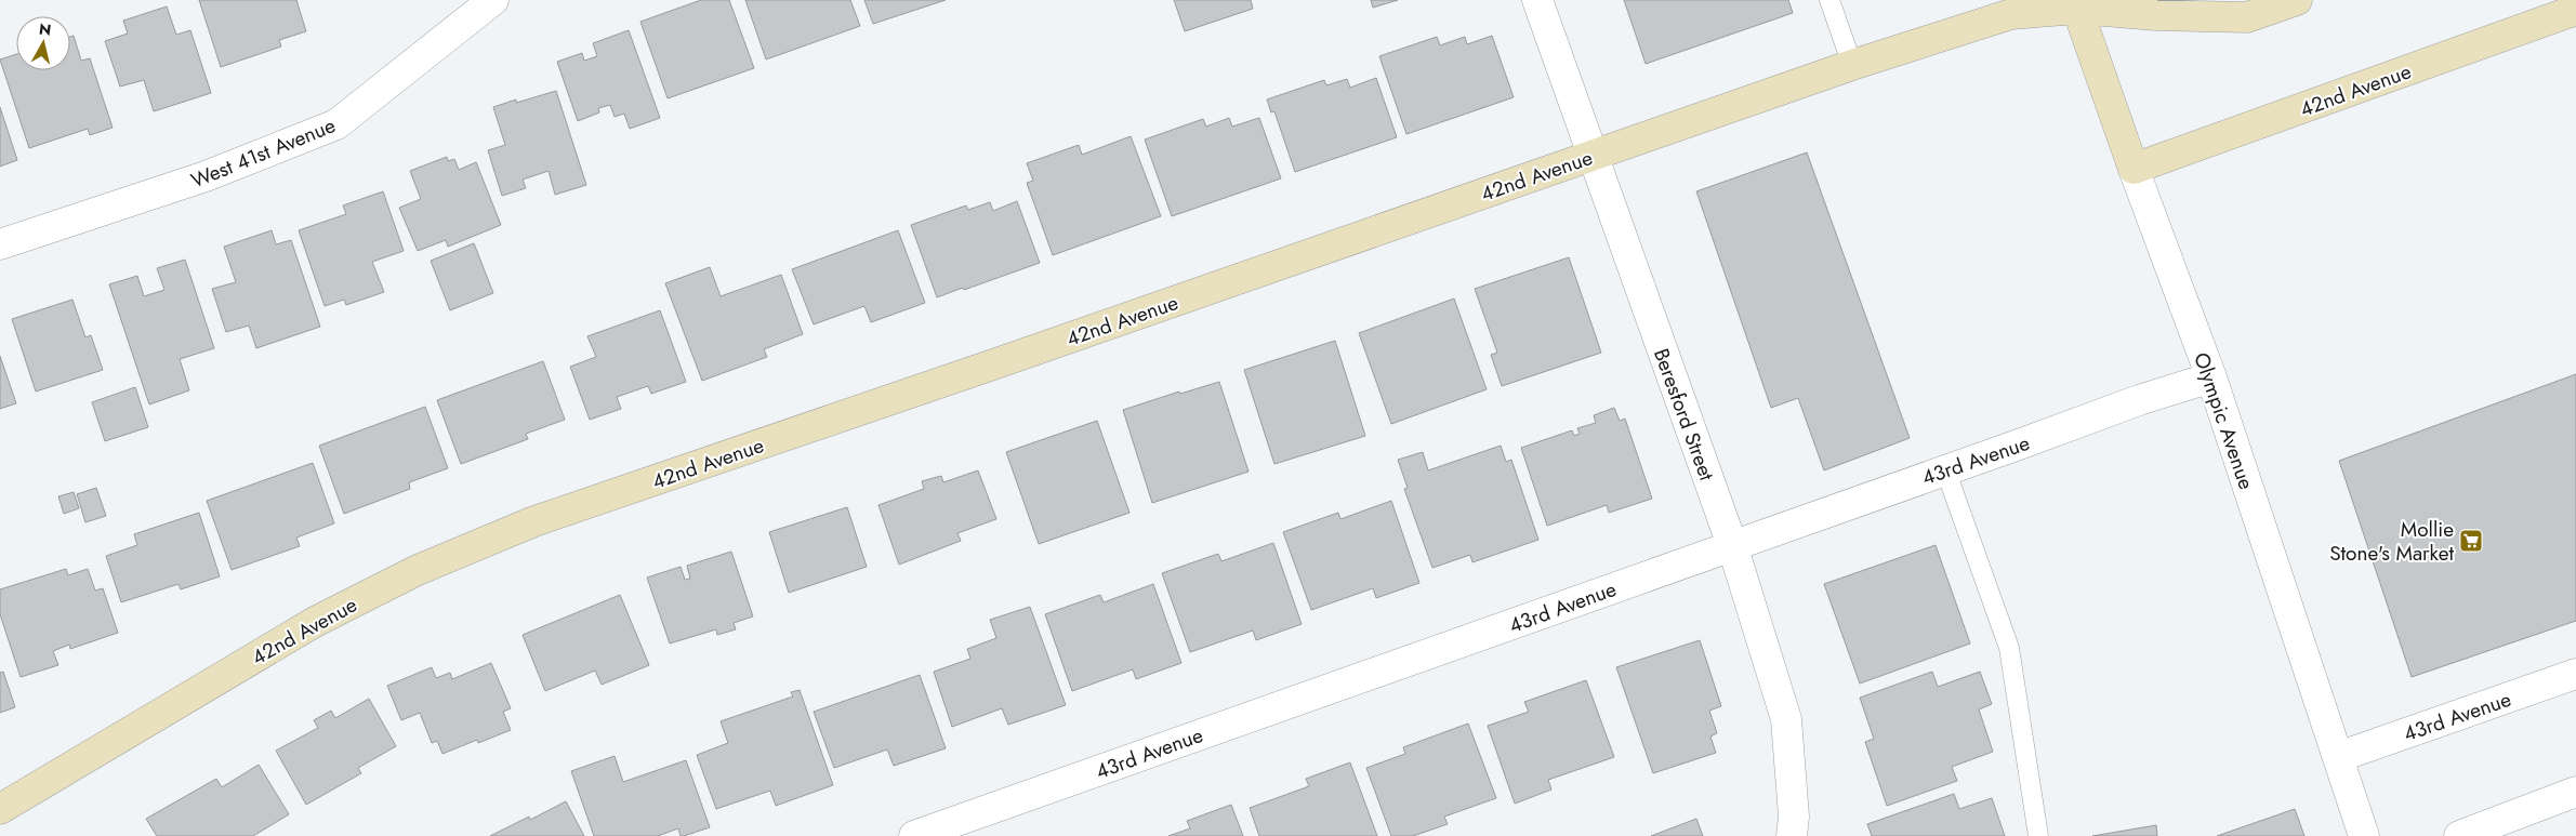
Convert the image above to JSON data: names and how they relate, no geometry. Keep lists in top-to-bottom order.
{
  "streets": {
    "street": [
      "42nd Avenue",
      "West 41st Avenue",
      "Beresford Street",
      "Olympic Avenue",
      "43rd Avenue"
    ]
  },
  "crossings": [
    ["42nd Avenue", "Beresford Street"],
    ["42nd Avenue", "Olympic Avenue"],
    ["Beresford Street", "43rd Avenue"],
    ["Olympic Avenue", "43rd Avenue"]
  ],
  "places": {
    "supermarket": ["Mollie Stone's Market"]
  },
  "north": "top"
}
